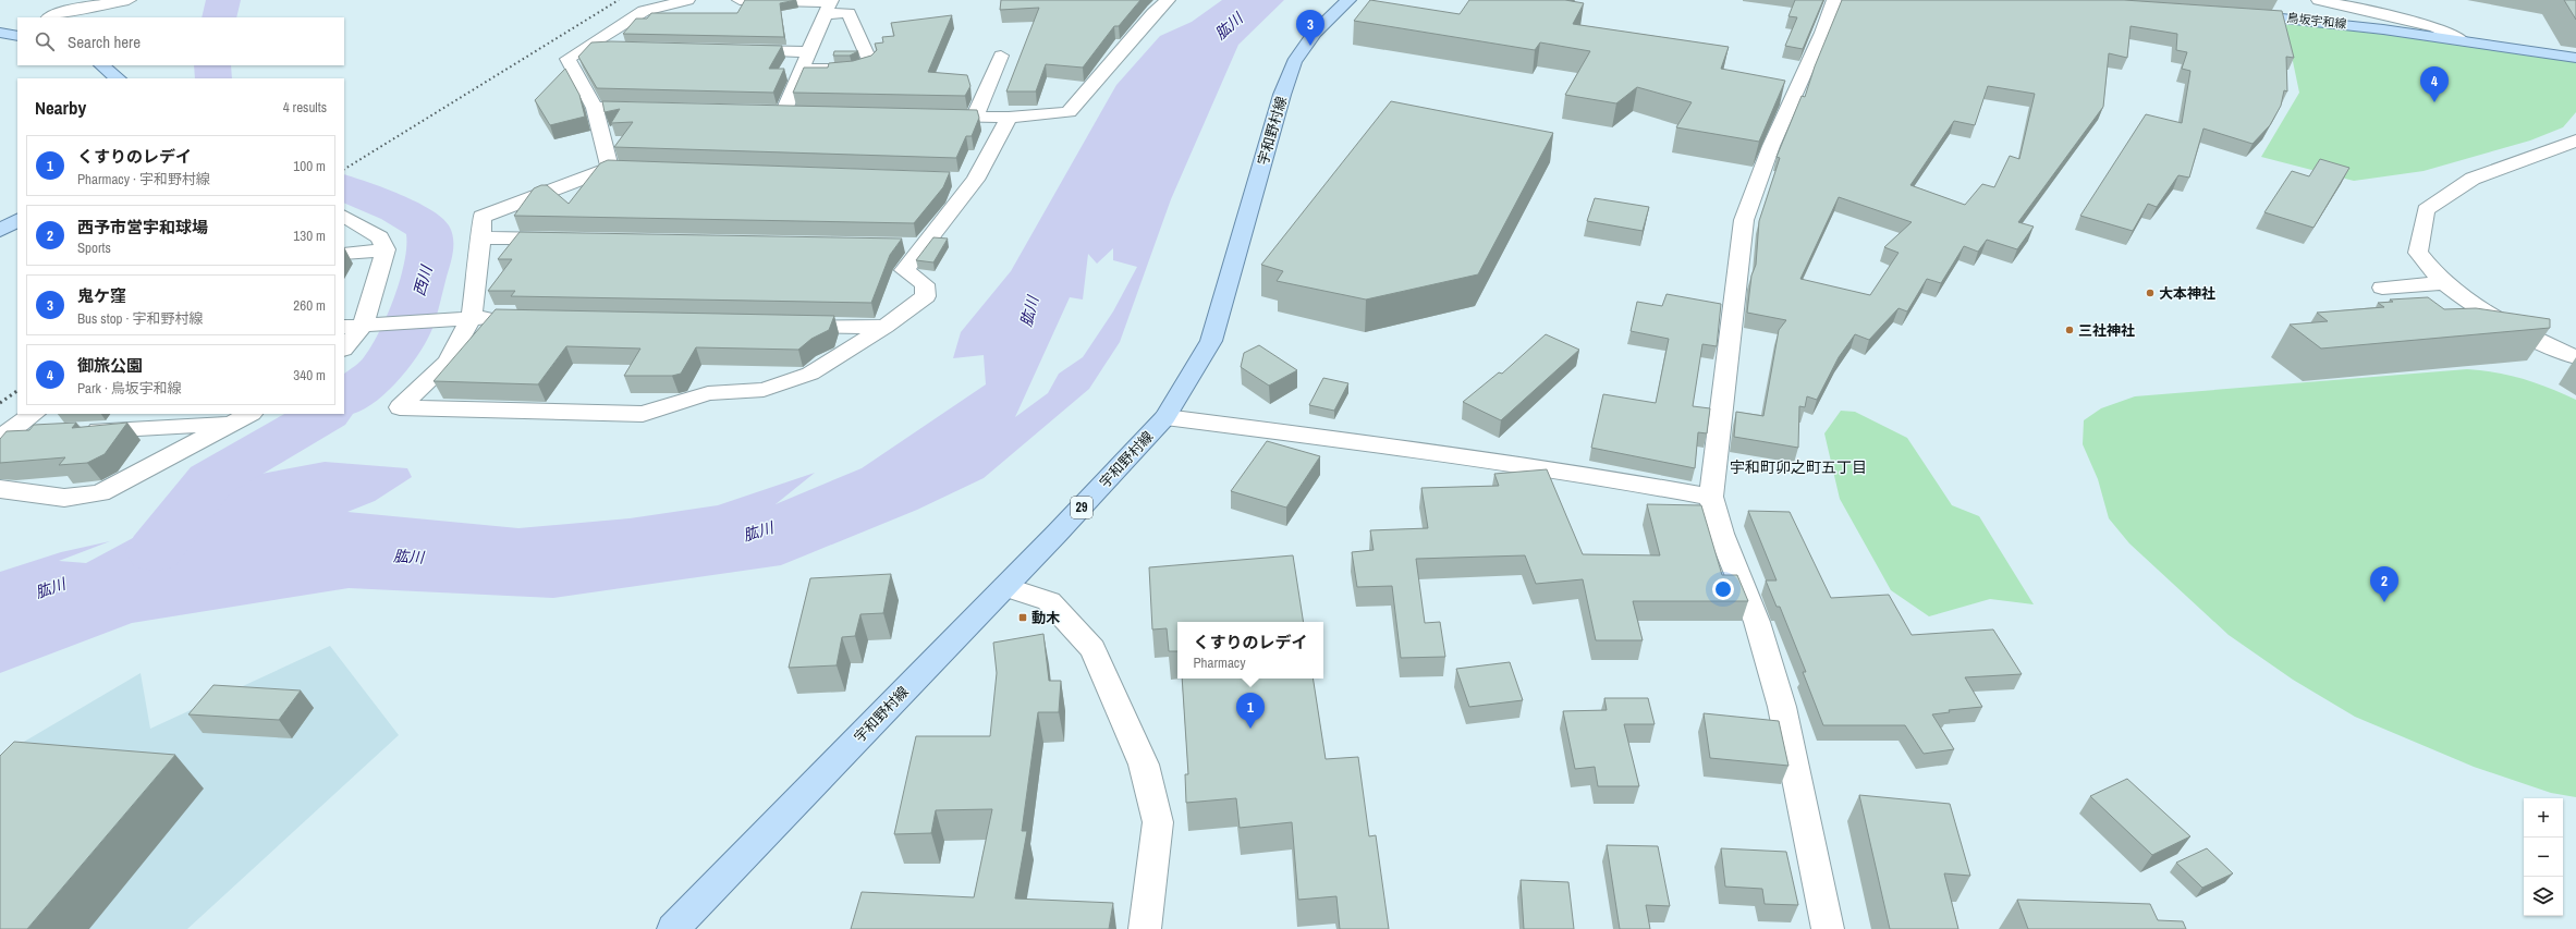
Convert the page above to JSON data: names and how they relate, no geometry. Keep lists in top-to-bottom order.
{
  "streets": {
    "main road": ["鳥坂宇和線", "宇和野村線", "29"]
  },
  "districts": ["宇和町卯之町五丁目"],
  "water": ["肱川", "西川"],
  "places": {
    "other": ["大本神社", "三社神社"],
    "transit": ["動木"]
  },
  "page": {
    "pins": [
      "3",
      "4",
      "2",
      "1"
    ],
    "search": "Search here",
    "heading": ["Nearby", "4 results"],
    "list": [
      {
        "mark": "1",
        "name": "くすりのレデイ",
        "note": "Pharmacy · 宇和野村線",
        "value": "100 m"
      },
      {
        "mark": "2",
        "name": "西予市営宇和球場",
        "note": "Sports",
        "value": "130 m"
      },
      {
        "mark": "3",
        "name": "鬼ケ窪",
        "note": "Bus stop · 宇和野村線",
        "value": "260 m"
      },
      {
        "mark": "4",
        "name": "御旅公園",
        "note": "Park · 鳥坂宇和線",
        "value": "340 m"
      }
    ],
    "popup": ["くすりのレデイ", "Pharmacy"],
    "map_buttons": ["+", "−"]
  }
}
